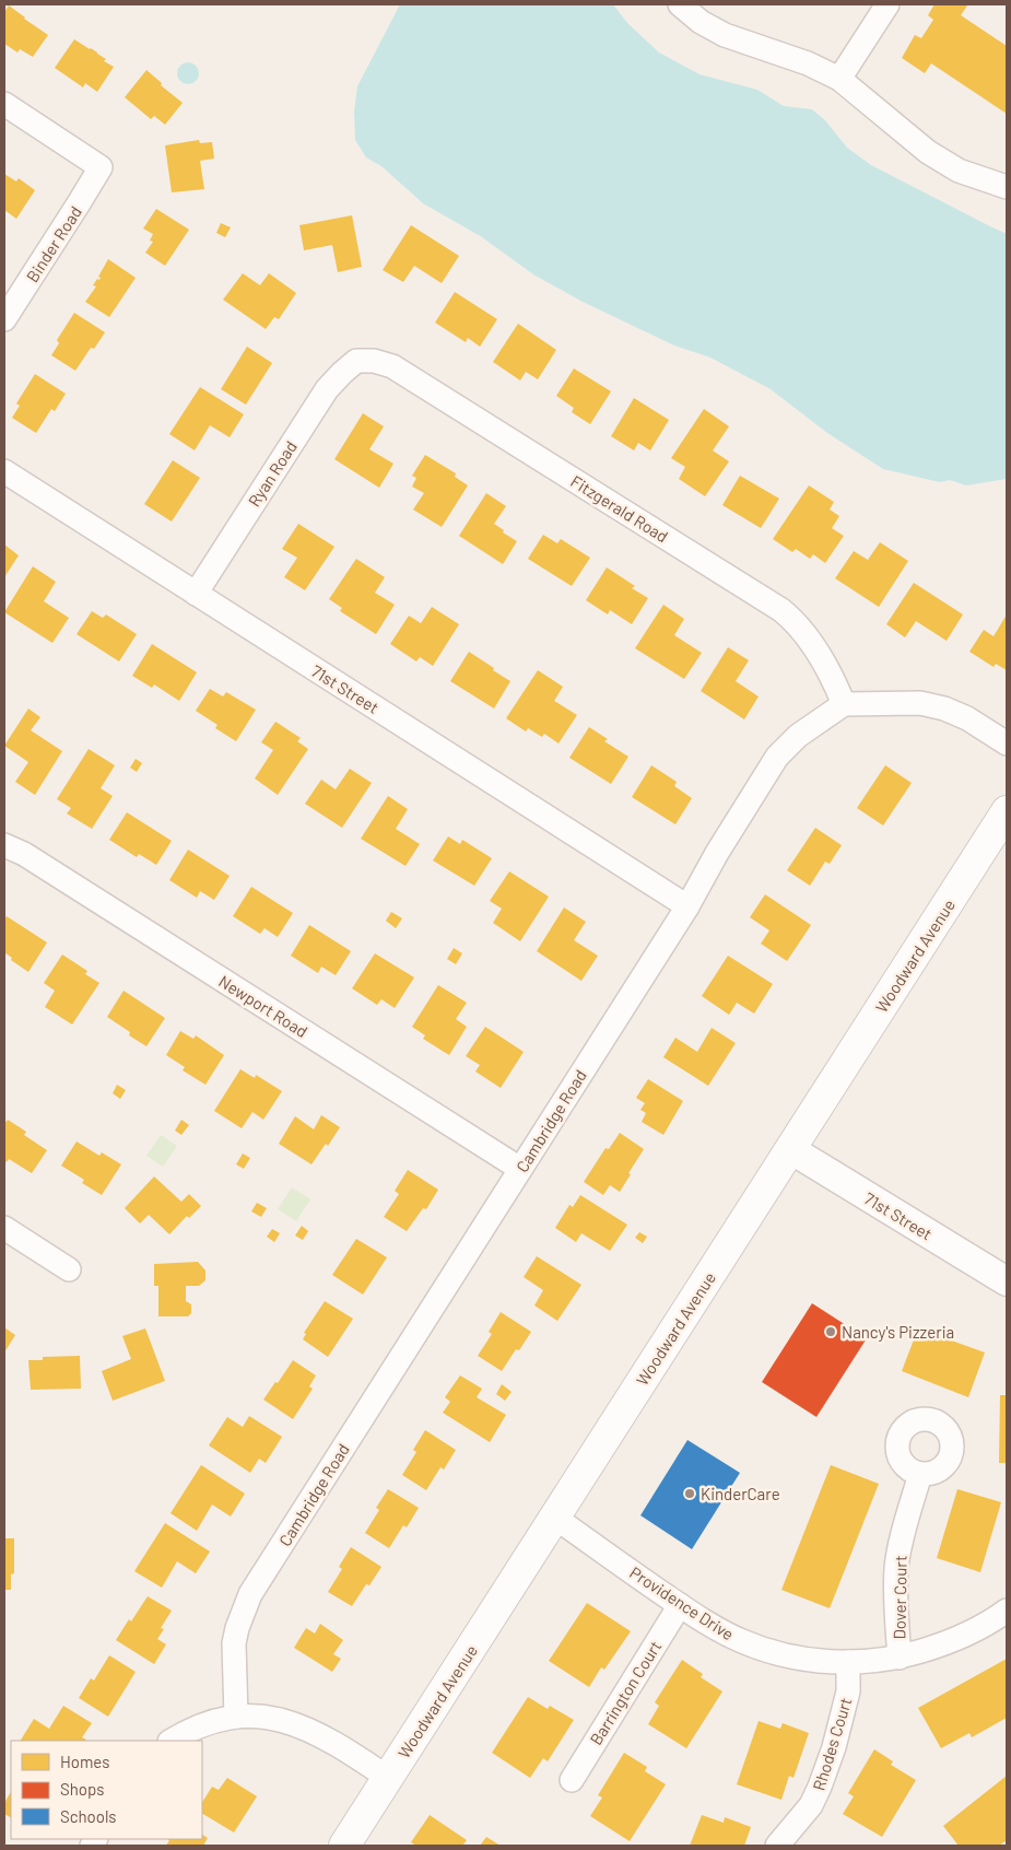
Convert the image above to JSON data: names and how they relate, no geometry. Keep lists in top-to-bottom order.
{
  "streets": {
    "main road": ["Woodward Avenue"],
    "street": [
      "Binder Road",
      "Ryan Road",
      "Fitzgerald Road",
      "71st Street",
      "Newport Road",
      "Cambridge Road",
      "Dover Court",
      "Providence Drive",
      "Barrington Court",
      "Rhodes Court"
    ]
  },
  "crossings": [
    ["Ryan Road", "Fitzgerald Road"],
    ["Ryan Road", "71st Street"],
    ["Fitzgerald Road", "Cambridge Road"],
    ["71st Street", "Woodward Avenue"],
    ["71st Street", "Cambridge Road"],
    ["Woodward Avenue", "Providence Drive"],
    ["Newport Road", "Cambridge Road"],
    ["Dover Court", "Providence Drive"],
    ["Providence Drive", "Barrington Court"],
    ["Providence Drive", "Rhodes Court"]
  ],
  "places": ["Nancy's Pizzeria", "KinderCare"],
  "legend": ["Homes", "Shops", "Schools"]
}
